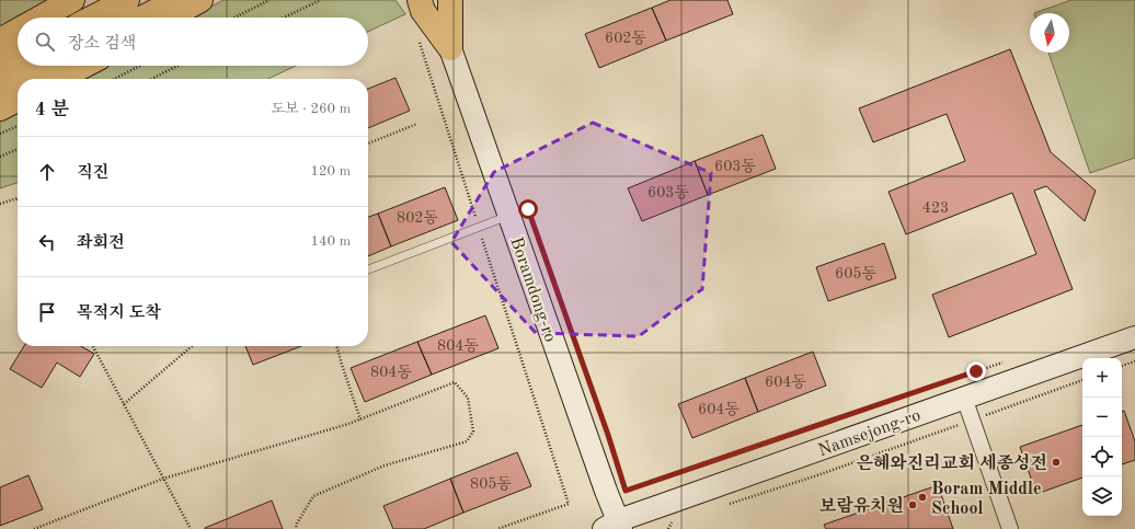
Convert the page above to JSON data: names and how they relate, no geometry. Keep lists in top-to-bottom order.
{
  "streets": {
    "street": ["Boramdong-ro", "Namsejong-ro"]
  },
  "crossings": [
    ["Boramdong-ro", "Namsejong-ro"]
  ],
  "places": ["은혜와진리교회 세종성전", "Boram Middle School", "보람유치원"],
  "house_numbers": [
    "602동",
    "603동",
    "603동",
    "423",
    "802동",
    "605동",
    "804동",
    "804동",
    "604동",
    "604동",
    "805동"
  ],
  "north": "bottom",
  "page": {
    "search": "장소 검색",
    "heading": ["4 분", "도보 · 260 m"],
    "list": [
      ["직진", "120 m"],
      ["좌회전", "140 m"],
      "목적지 도착"
    ],
    "map_buttons": ["+", "−"]
  }
}
